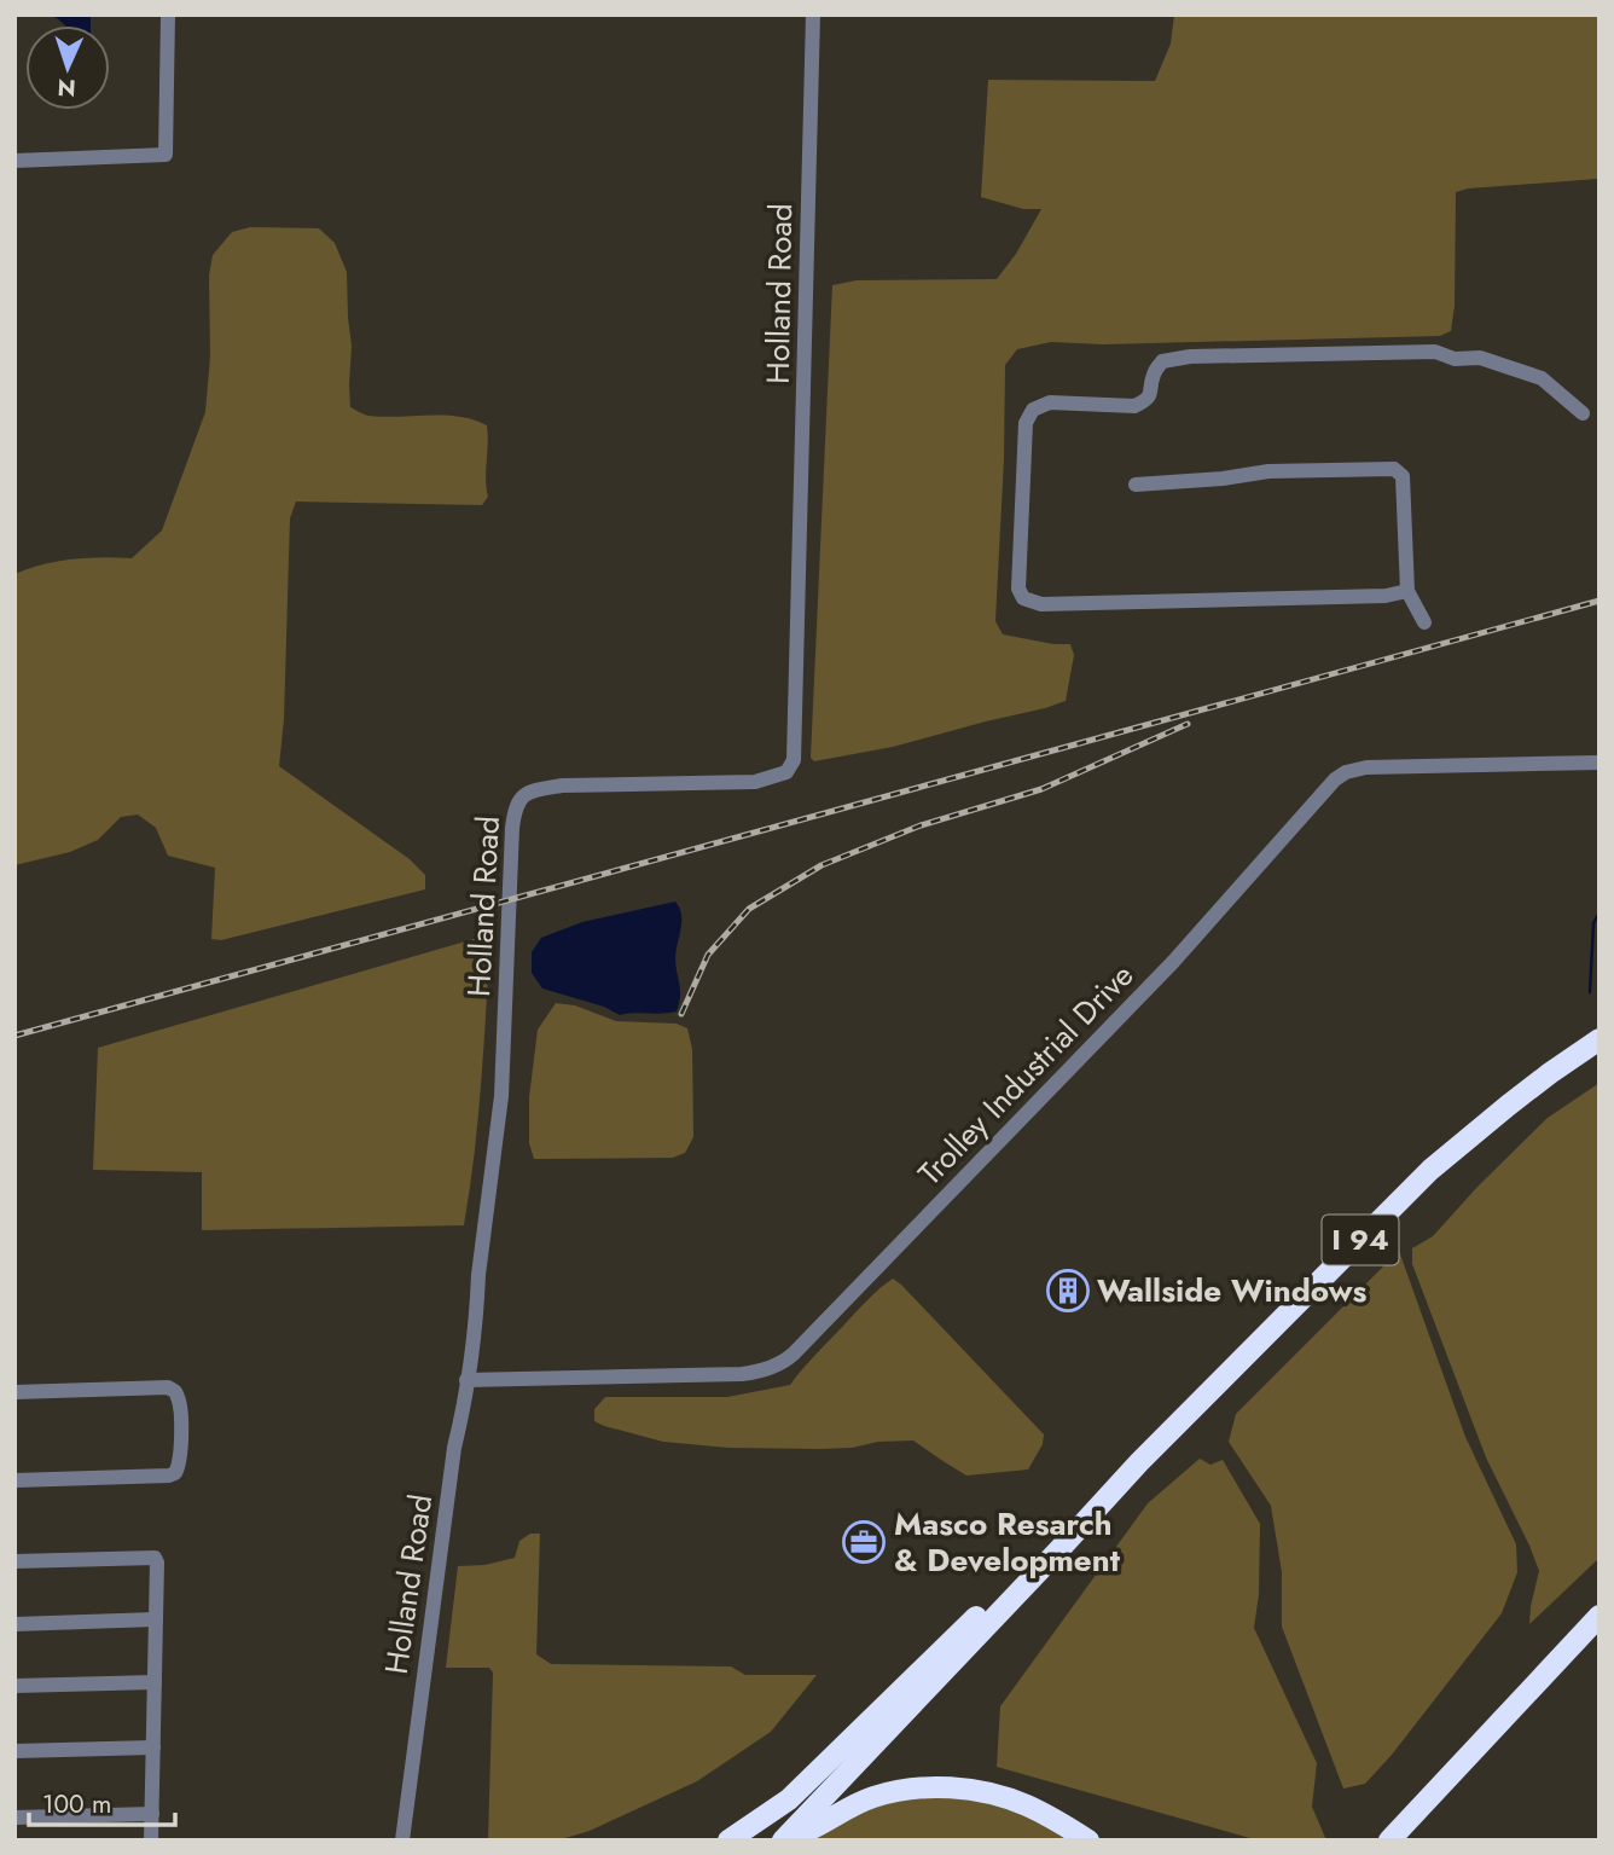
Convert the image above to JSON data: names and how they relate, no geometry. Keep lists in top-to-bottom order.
{
  "streets": {
    "highway": ["I 94"],
    "street": ["Holland Road", "Trolley Industrial Drive"]
  },
  "crossings": [
    ["Holland Road", "Trolley Industrial Drive"]
  ],
  "places": {
    "building": ["Wallside Windows"],
    "office": ["Masco Resarch & Development"]
  },
  "scale_bar": "100 m",
  "north": "bottom"
}
